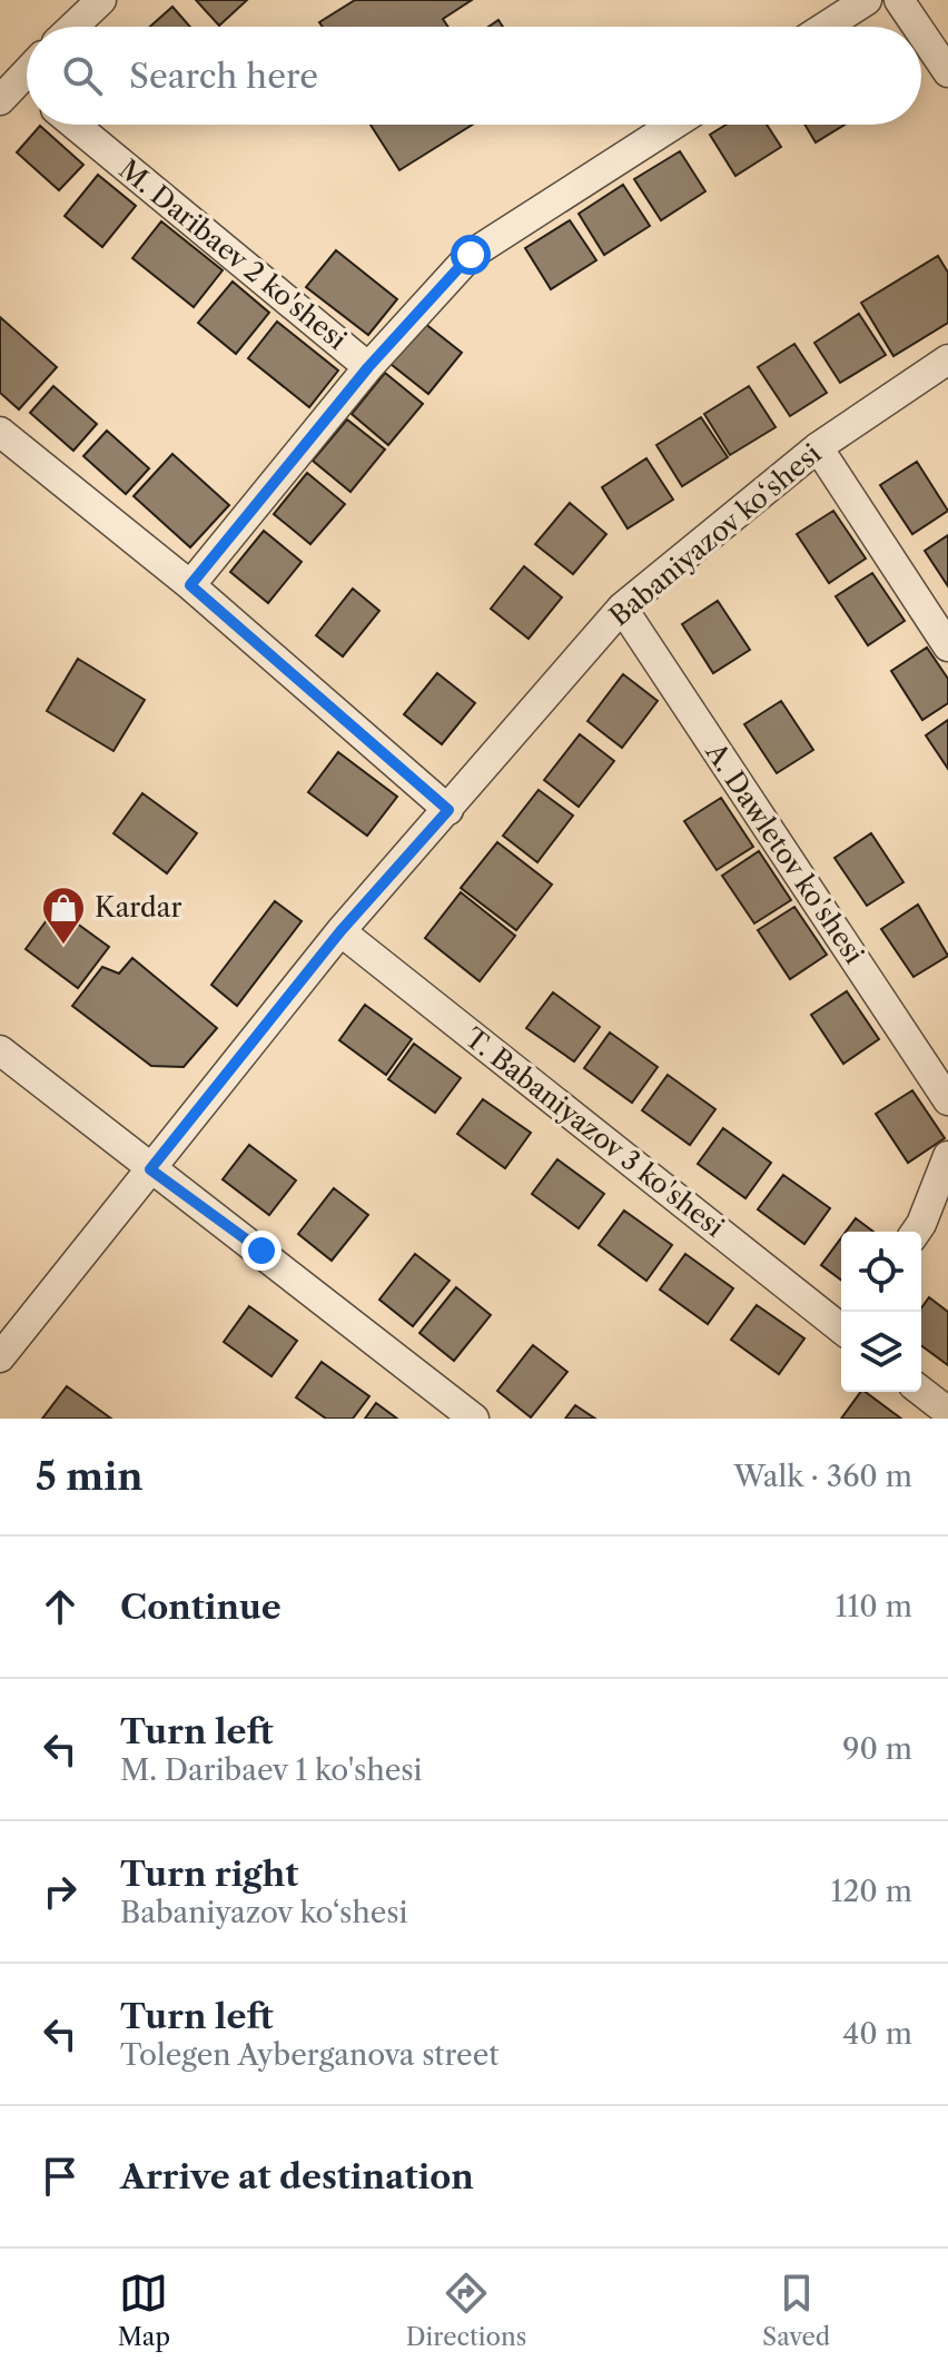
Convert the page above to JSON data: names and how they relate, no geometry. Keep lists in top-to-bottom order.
{
  "streets": {
    "street": [
      "M. Daribaev 2 ko'shesi",
      "Babaniyazov ko‘shesi",
      "A. Dawletov ko'shesi",
      "T. Babaniyazov 3 ko'shesi"
    ]
  },
  "crossings": [
    ["Babaniyazov ko‘shesi", "A. Dawletov ko'shesi"],
    ["Babaniyazov ko‘shesi", "T. Babaniyazov 3 ko'shesi"]
  ],
  "places": {
    "shop": ["Kardar"]
  },
  "page": {
    "search": "Search here",
    "heading": ["5 min", "Walk · 360 m"],
    "list": [
      ["Continue", "110 m"],
      ["Turn left", "M. Daribaev 1 ko'shesi", "90 m"],
      ["Turn right", "Babaniyazov ko‘shesi", "120 m"],
      ["Turn left", "Tolegen Ayberganova street", "40 m"],
      "Arrive at destination"
    ],
    "nav": ["Map", "Directions", "Saved"]
  }
}
